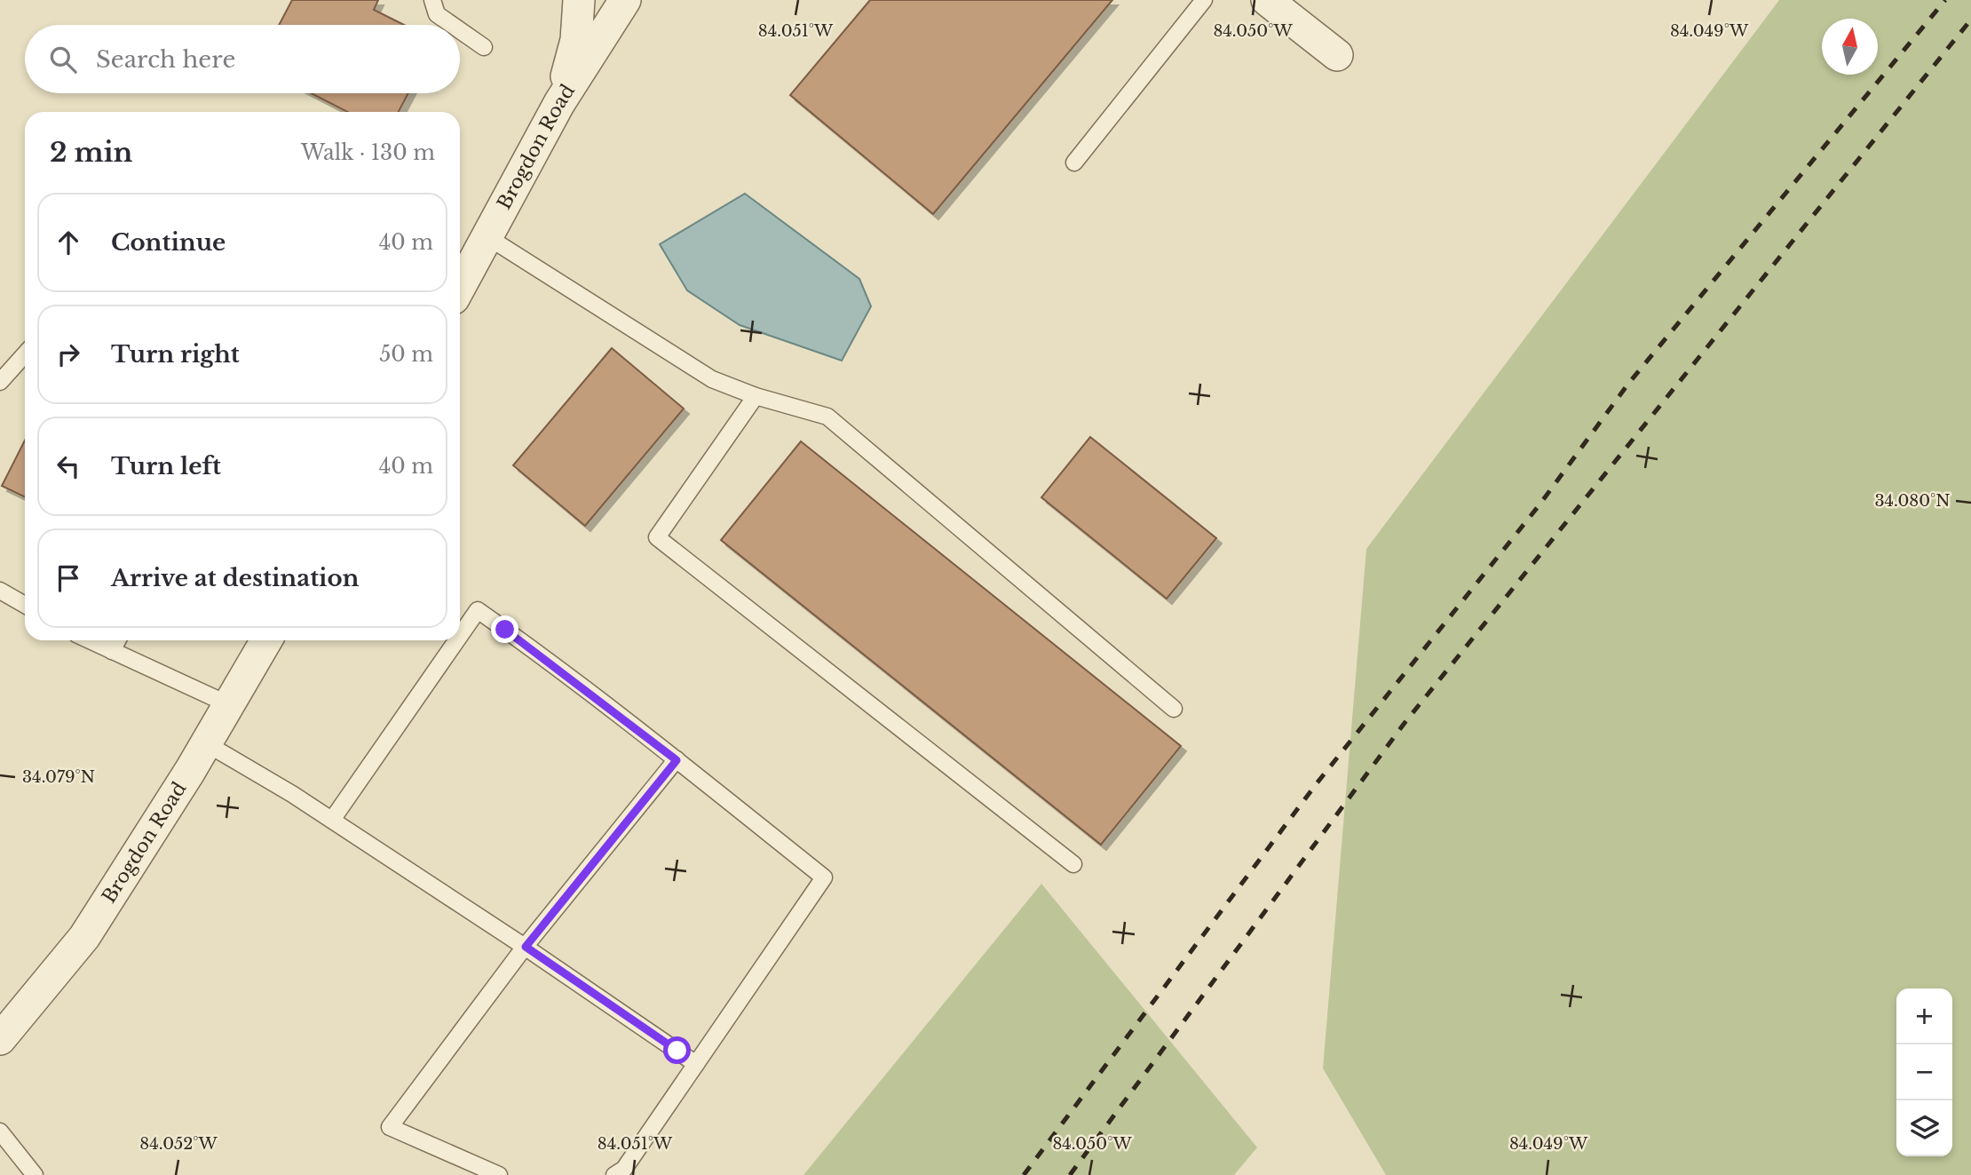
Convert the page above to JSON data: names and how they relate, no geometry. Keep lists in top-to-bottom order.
{
  "streets": {
    "street": ["Brogdon Road"]
  },
  "north": "top",
  "page": {
    "search": "Search here",
    "heading": ["2 min", "Walk · 130 m"],
    "list": [
      ["Continue", "40 m"],
      ["Turn right", "50 m"],
      ["Turn left", "40 m"],
      "Arrive at destination"
    ],
    "map_buttons": ["+", "−"]
  },
  "coordinates": [
    "84.051°W",
    "84.050°W",
    "84.049°W",
    "34.080°N",
    "34.079°N",
    "84.052°W"
  ]
}
